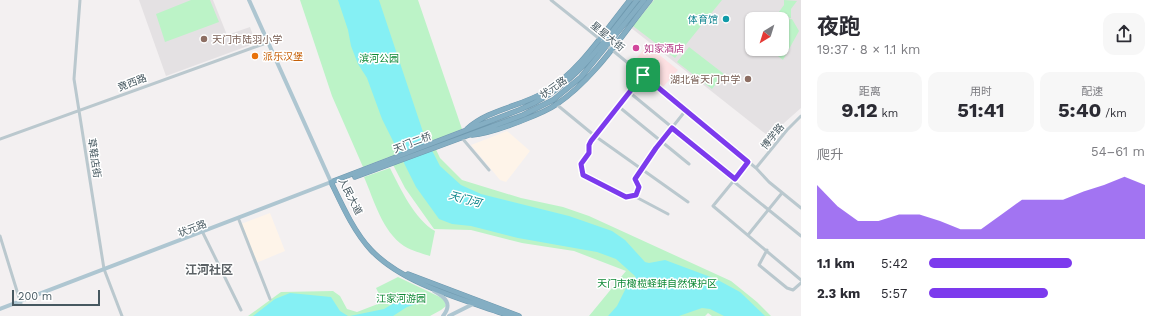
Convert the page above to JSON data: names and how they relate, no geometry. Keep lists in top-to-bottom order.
{
  "streets": {
    "highway": ["状元路", "天门二桥", "人民大道"],
    "street": [
      "星星大街",
      "竟西路",
      "博学路",
      "草鞋店街"
    ]
  },
  "crossings": [
    ["星星大街", "状元路"],
    ["星星大街", "博学路"],
    ["竟西路", "草鞋店街"],
    ["竟西路", "人民大道"],
    ["状元路", "天门二桥"],
    ["状元路", "草鞋店街"],
    ["状元路", "人民大道"]
  ],
  "districts": ["江河社区"],
  "water": ["天门河"],
  "parks": ["滨河公园", "天门市橄榄蛏蚌自然保护区", "江家河游园"],
  "places": [
    "体育馆",
    "天门市陆羽小学",
    "如家酒店",
    "派乐汉堡",
    "湖北省天门中学"
  ],
  "scale_bar": "200 m",
  "north": "bottom left",
  "page": {
    "heading": ["夜跑", "19:37 · 8 × 1.1 km"],
    "stats": [
      ["距离", "9.12 km"],
      ["用时", "51:41"],
      ["配速", "5:40 /km"]
    ],
    "chart": ["爬升", "54–61 m"],
    "list": [
      {
        "name": "1.1 km",
        "note": "5:42"
      },
      {
        "name": "2.3 km",
        "note": "5:57"
      }
    ],
    "scale": "200 m"
  }
}
